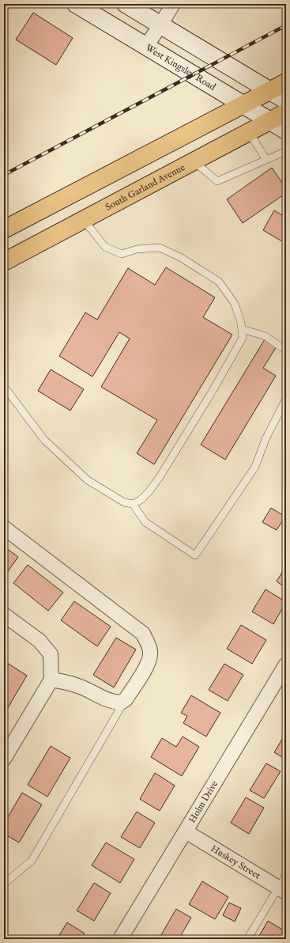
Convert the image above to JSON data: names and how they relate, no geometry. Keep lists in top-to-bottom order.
{
  "streets": {
    "main road": ["West Kingsley Road", "South Garland Avenue"],
    "street": ["Holm Drive", "Huskey Street"]
  },
  "crossings": [
    ["West Kingsley Road", "South Garland Avenue"],
    ["Holm Drive", "Huskey Street"]
  ]
}
